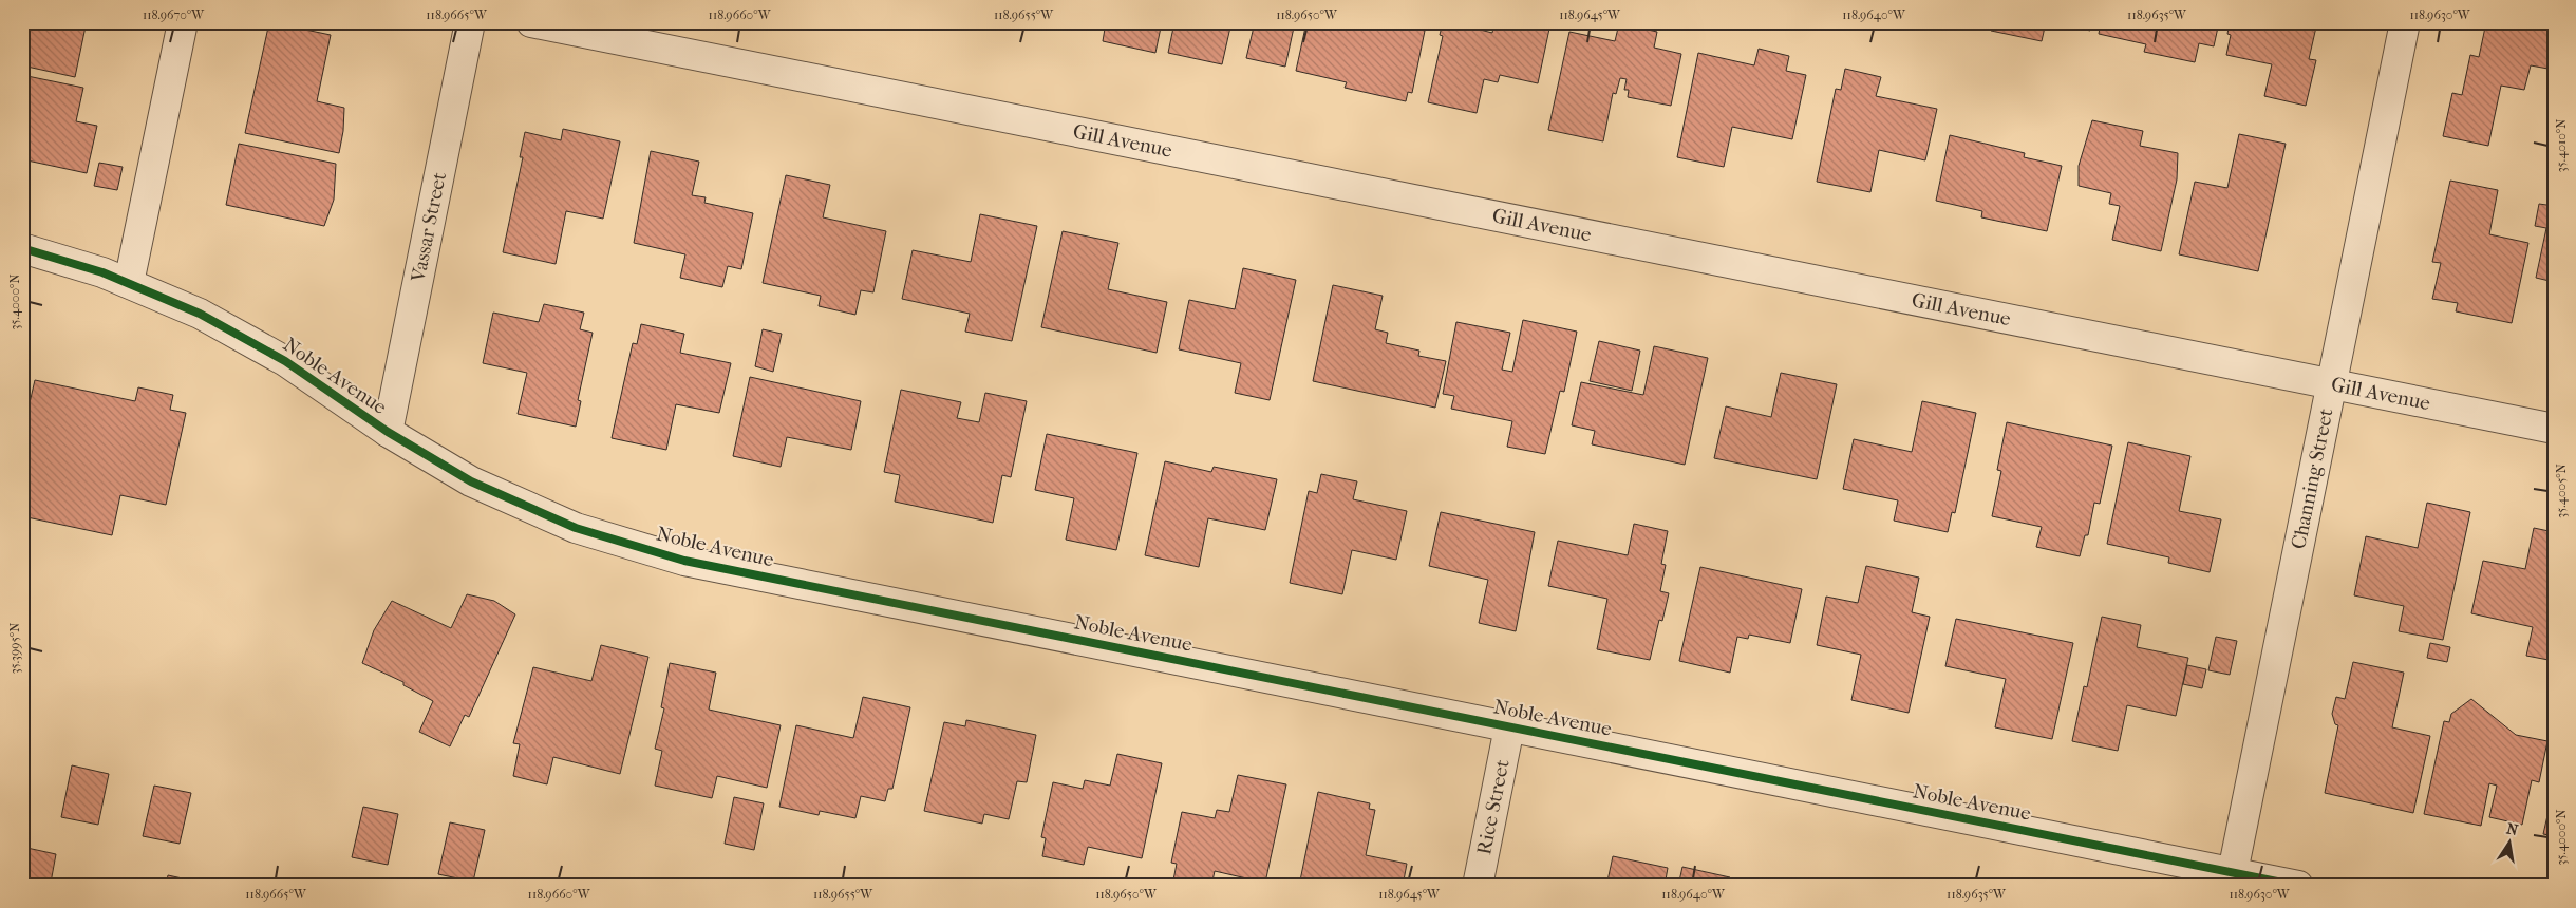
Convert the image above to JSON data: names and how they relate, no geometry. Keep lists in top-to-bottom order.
{
  "streets": {
    "street": [
      "Gill Avenue",
      "Vassar Street",
      "Noble Avenue",
      "Channing Street",
      "Rice Street"
    ]
  },
  "crossings": [
    ["Gill Avenue", "Channing Street"],
    ["Vassar Street", "Noble Avenue"],
    ["Noble Avenue", "Channing Street"],
    ["Noble Avenue", "Rice Street"]
  ],
  "north": "top",
  "coordinates": [
    "118.9670°W",
    "118.9665°W",
    "118.9660°W",
    "118.9655°W",
    "118.9650°W",
    "118.9645°W",
    "118.9640°W",
    "118.9635°W",
    "118.9630°W",
    "35.4010°N",
    "35.4000°N",
    "35.4005°N",
    "35.3995°N"
  ]
}
